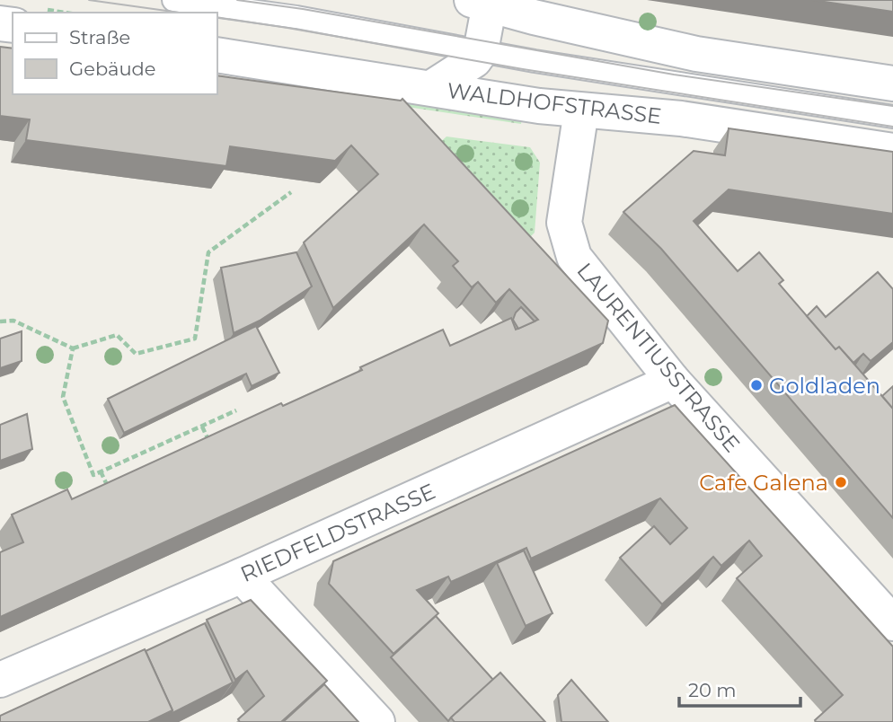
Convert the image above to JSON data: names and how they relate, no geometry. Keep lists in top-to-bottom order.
{
  "streets": {
    "street": ["WALDHOFSTRASSE", "LAURENTIUSSTRASSE", "RIEDFELDSTRASSE"]
  },
  "crossings": [
    ["WALDHOFSTRASSE", "LAURENTIUSSTRASSE"],
    ["LAURENTIUSSTRASSE", "RIEDFELDSTRASSE"]
  ],
  "places": ["Goldladen", "Cafe Galena"],
  "legend": ["Straße", "Gebäude"],
  "scale_bar": "20 m"
}
